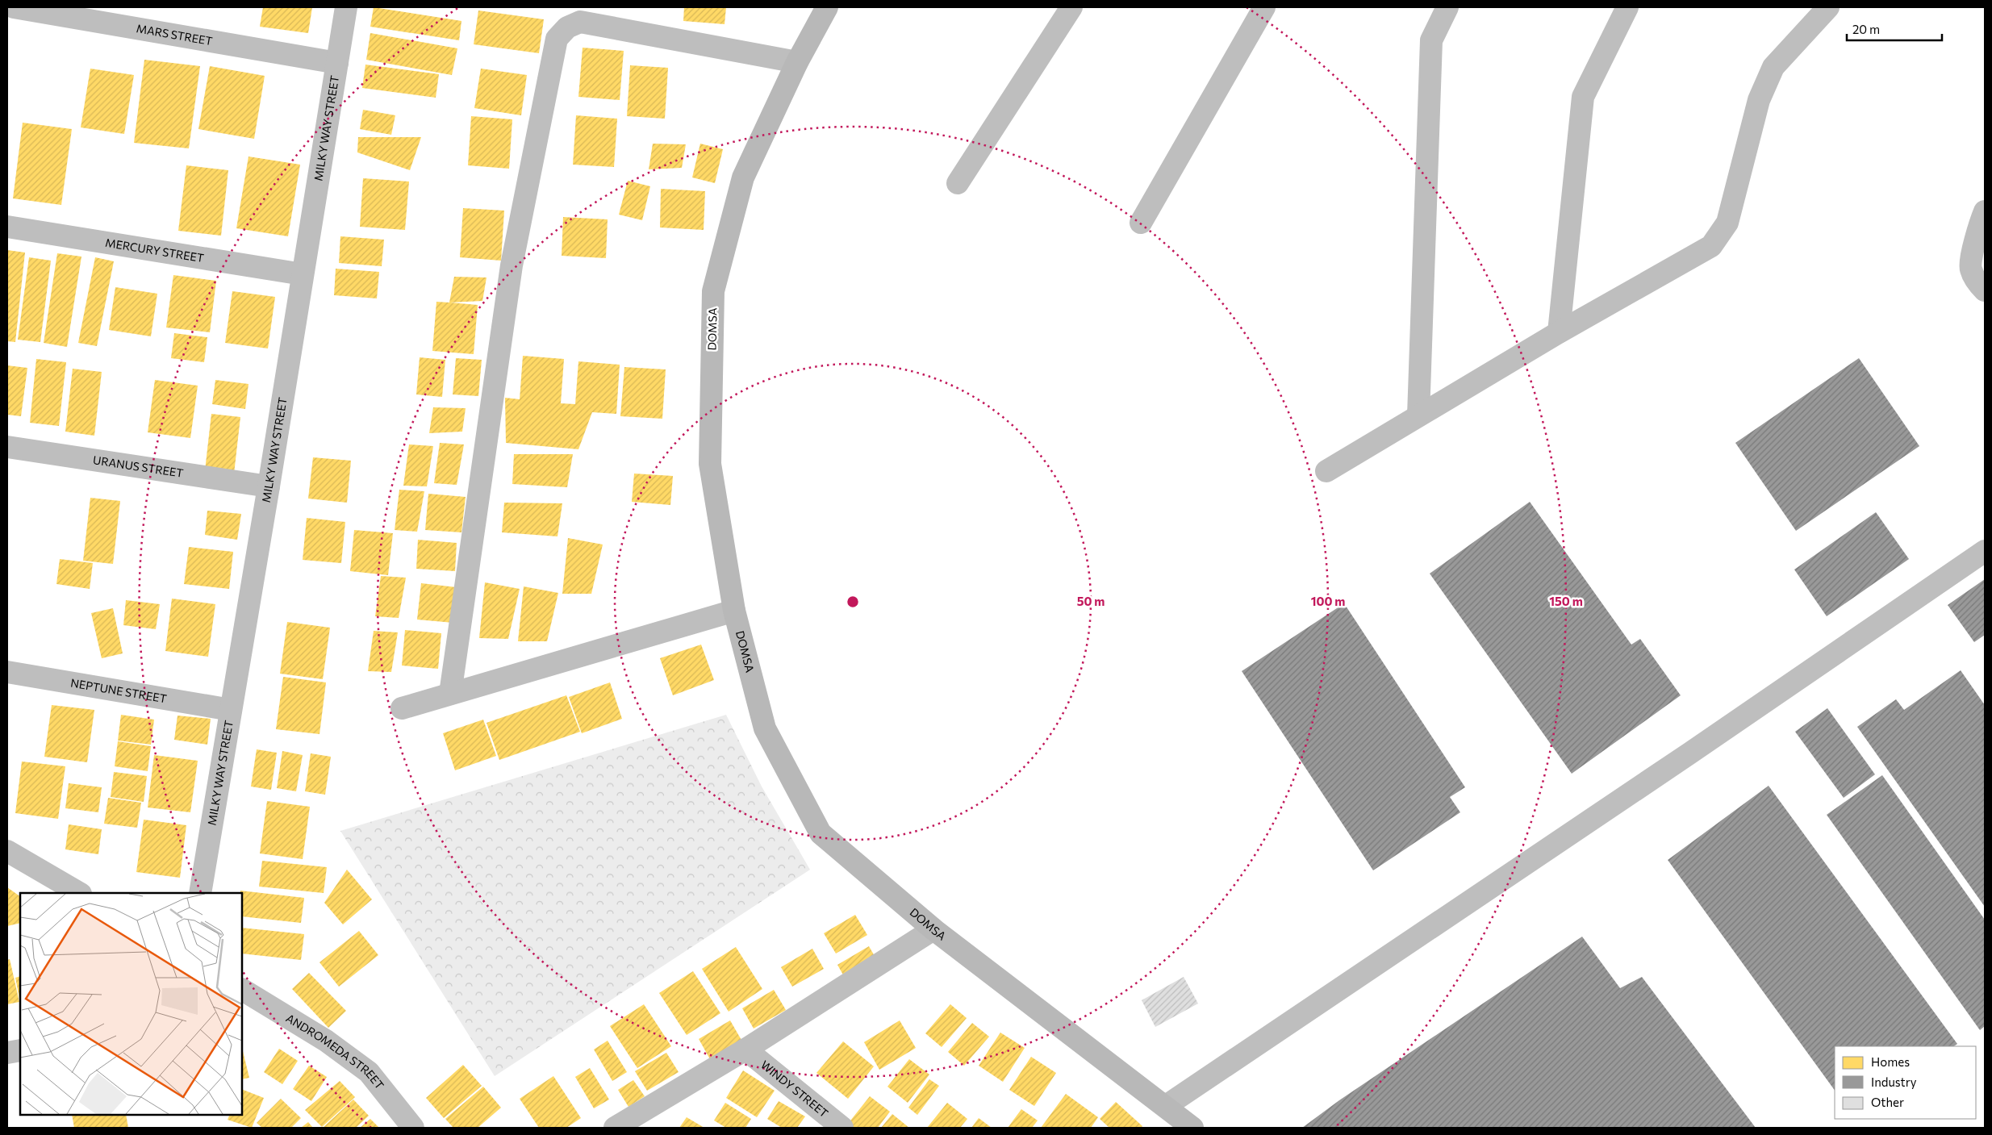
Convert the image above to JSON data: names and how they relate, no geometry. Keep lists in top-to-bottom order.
{
  "streets": {
    "main road": ["DOMSA"],
    "street": [
      "MARS STREET",
      "MILKY WAY STREET",
      "MERCURY STREET",
      "URANUS STREET",
      "NEPTUNE STREET",
      "ANDROMEDA STREET",
      "WINDY STREET"
    ]
  },
  "crossings": [
    ["MARS STREET", "MILKY WAY STREET"],
    ["MILKY WAY STREET", "MERCURY STREET"],
    ["MILKY WAY STREET", "URANUS STREET"],
    ["MILKY WAY STREET", "NEPTUNE STREET"]
  ],
  "legend": ["Homes", "Industry", "Other"],
  "scale_bar": "20 m",
  "rings": ["50 m", "100 m", "150 m"]
}
